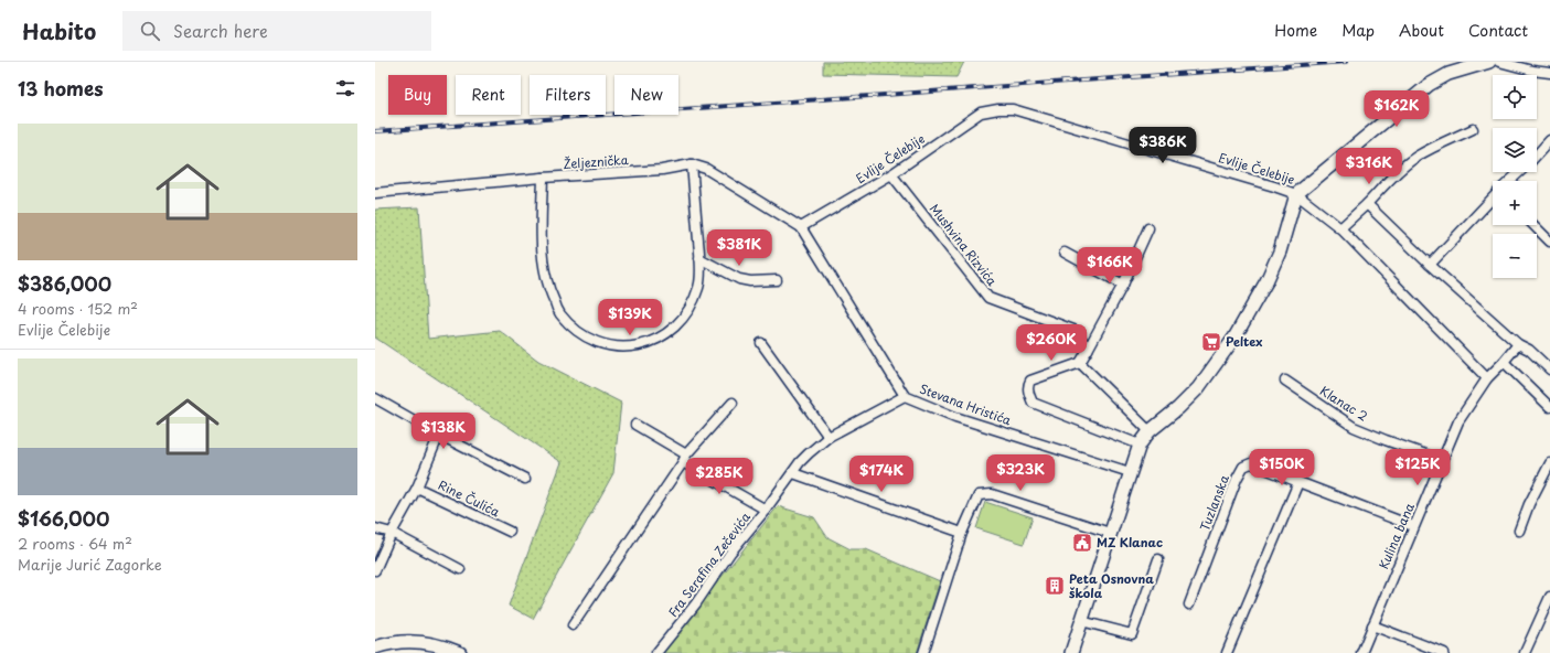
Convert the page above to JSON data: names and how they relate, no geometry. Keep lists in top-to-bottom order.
{
  "streets": {
    "street": [
      "Evlije Čelebije",
      "Željeznička",
      "Mushvina Rizvića",
      "Klanac 2",
      "Stevana Hristića",
      "Rine Čulića",
      "Tuzlanska",
      "Kulina bana",
      "Fra Serafina Zečevića"
    ]
  },
  "crossings": [
    ["Evlije Čelebije", "Mushvina Rizvića"],
    ["Evlije Čelebije", "Stevana Hristića"],
    ["Evlije Čelebije", "Kulina bana"],
    ["Klanac 2", "Kulina bana"],
    ["Stevana Hristića", "Fra Serafina Zečevića"],
    ["Tuzlanska", "Kulina bana"]
  ],
  "places": {
    "supermarket": ["Peltex"],
    "public building": ["MZ Klanac"],
    "building": ["Peta Osnovna škola"]
  },
  "page": {
    "header": "Habito",
    "search": "Search here",
    "nav": [
      "Home",
      "Map",
      "About",
      "Contact"
    ],
    "heading": "13 homes",
    "map_buttons": ["+", "−"],
    "chip": [
      "Buy",
      "Rent",
      "Filters",
      "New"
    ],
    "price": [
      "$162K",
      "$386K",
      "$316K",
      "$381K",
      "$166K",
      "$139K",
      "$260K",
      "$138K",
      "$150K",
      "$125K",
      "$323K",
      "$174K",
      "$285K"
    ],
    "list": [
      {
        "name": "$386,000",
        "note": "4 rooms · 152 m² · Evlije Čelebije"
      },
      {
        "name": "$166,000",
        "note": "2 rooms · 64 m² · Marije Jurić Zagorke"
      }
    ]
  }
}
